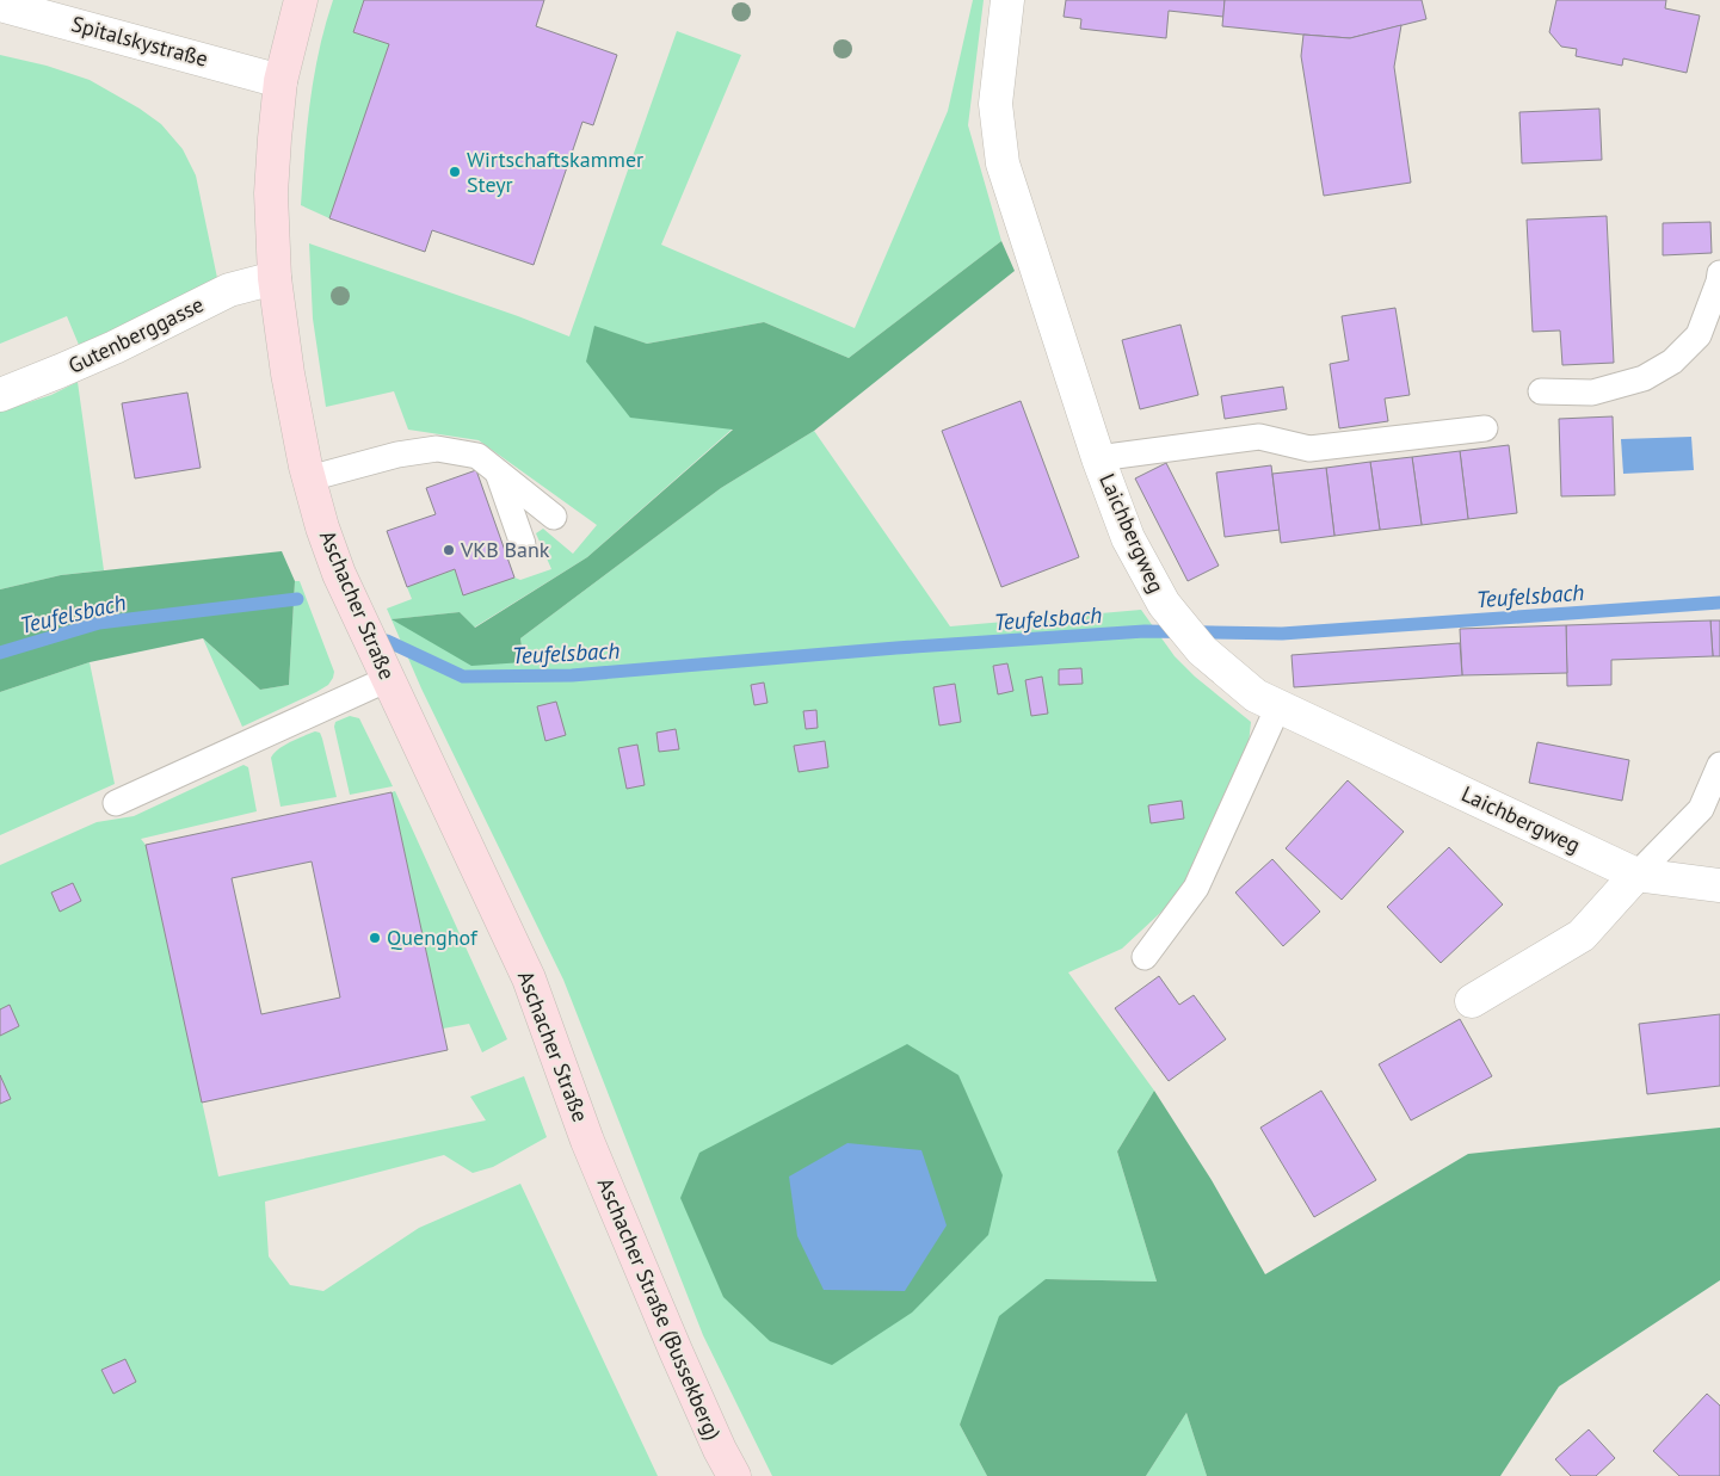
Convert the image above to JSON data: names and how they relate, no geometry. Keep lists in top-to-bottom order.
{
  "streets": {
    "street": [
      "Spitalskystraße",
      "Gutenberggasse",
      "Laichbergweg",
      "Aschacher Straße",
      "Aschacher Straße (Bussekberg)"
    ]
  },
  "crossings": [
    ["Spitalskystraße", "Aschacher Straße"],
    ["Gutenberggasse", "Aschacher Straße"],
    ["Aschacher Straße", "Aschacher Straße (Bussekberg)"]
  ],
  "water": ["Teufelsbach"],
  "places": ["Wirtschaftskammer Steyr", "VKB Bank", "Quenghof"]
}
